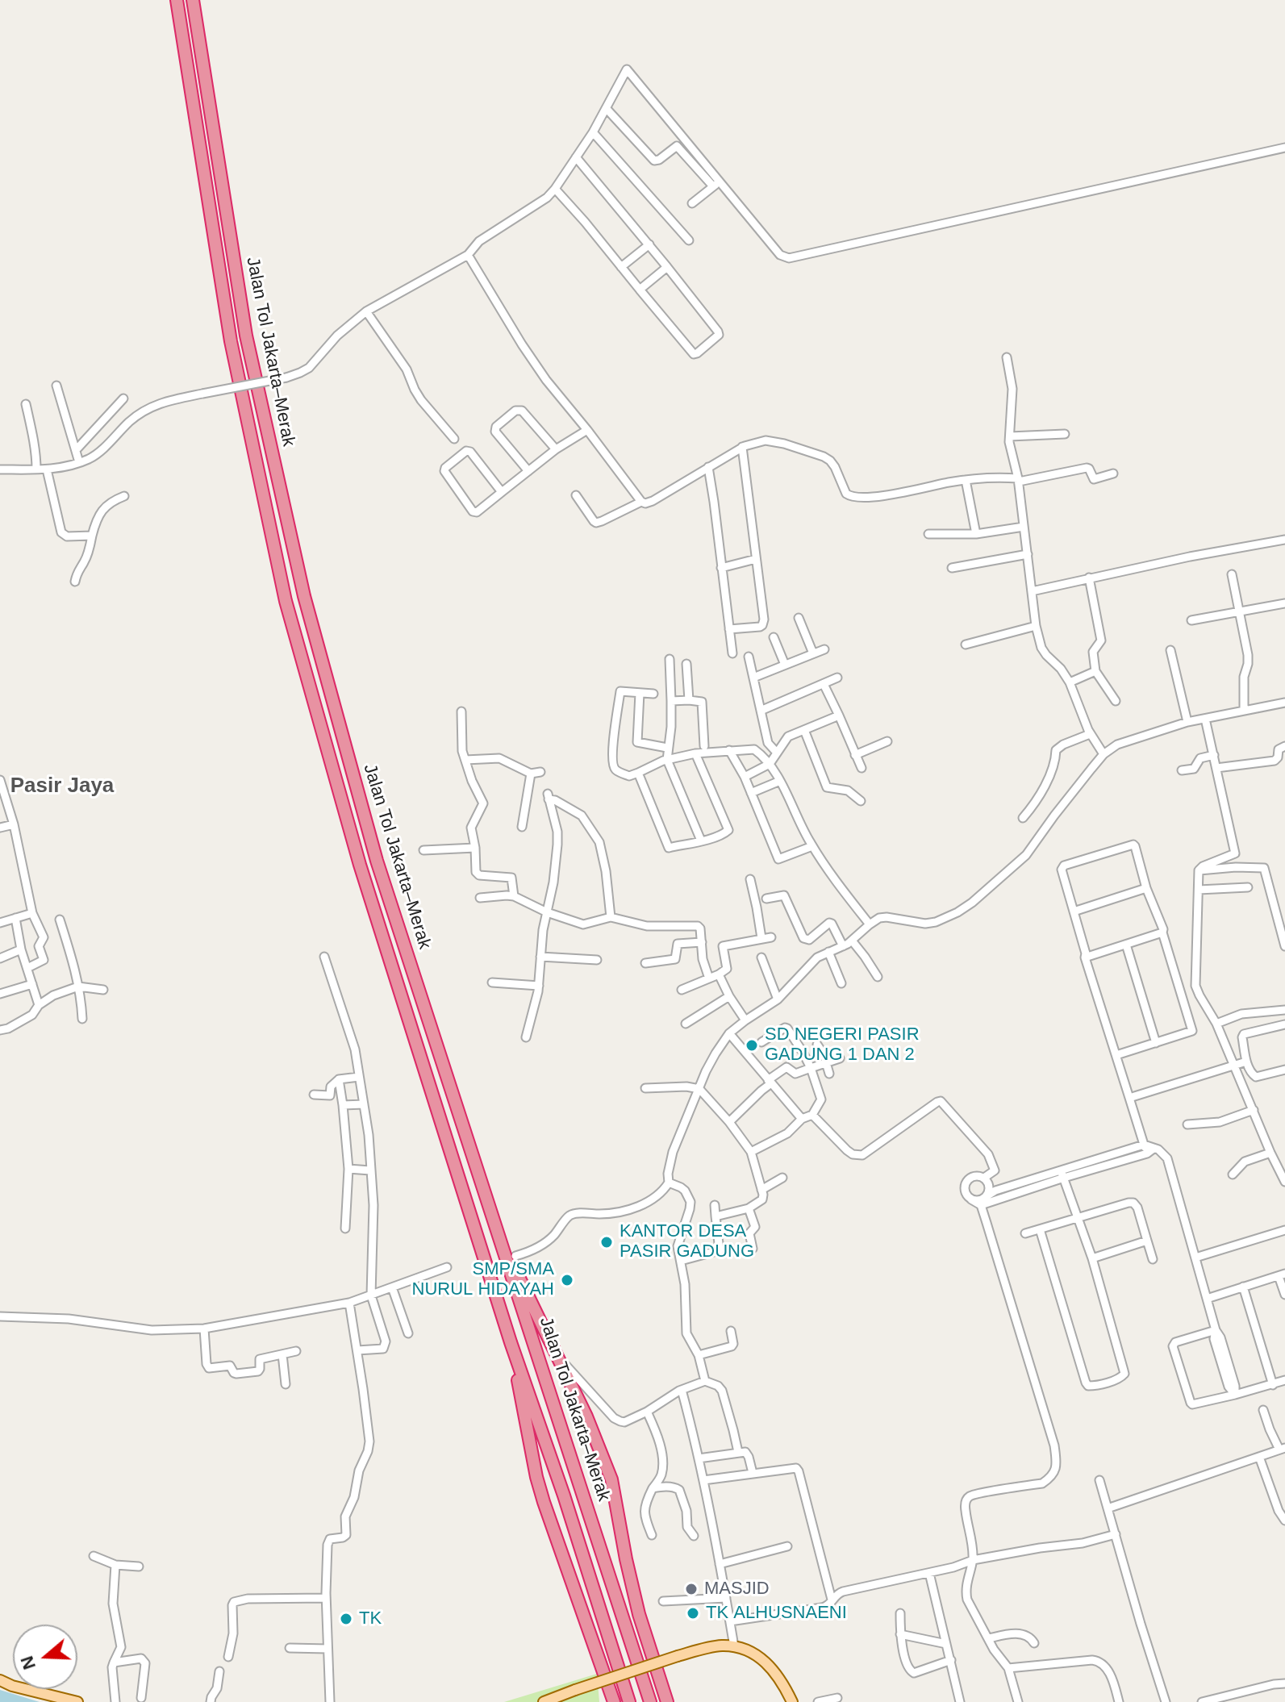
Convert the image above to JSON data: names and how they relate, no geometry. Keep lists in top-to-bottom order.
{
  "streets": {
    "highway": ["Jalan Tol Jakarta–Merak"]
  },
  "districts": ["Pasir Jaya"],
  "places": [
    "SD NEGERI PASIR GADUNG 1 DAN 2",
    "KANTOR DESA PASIR GADUNG",
    "SMP/SMA NURUL HIDAYAH",
    "MASJID",
    "TK ALHUSNAENI",
    "TK"
  ],
  "north": "left"
}
